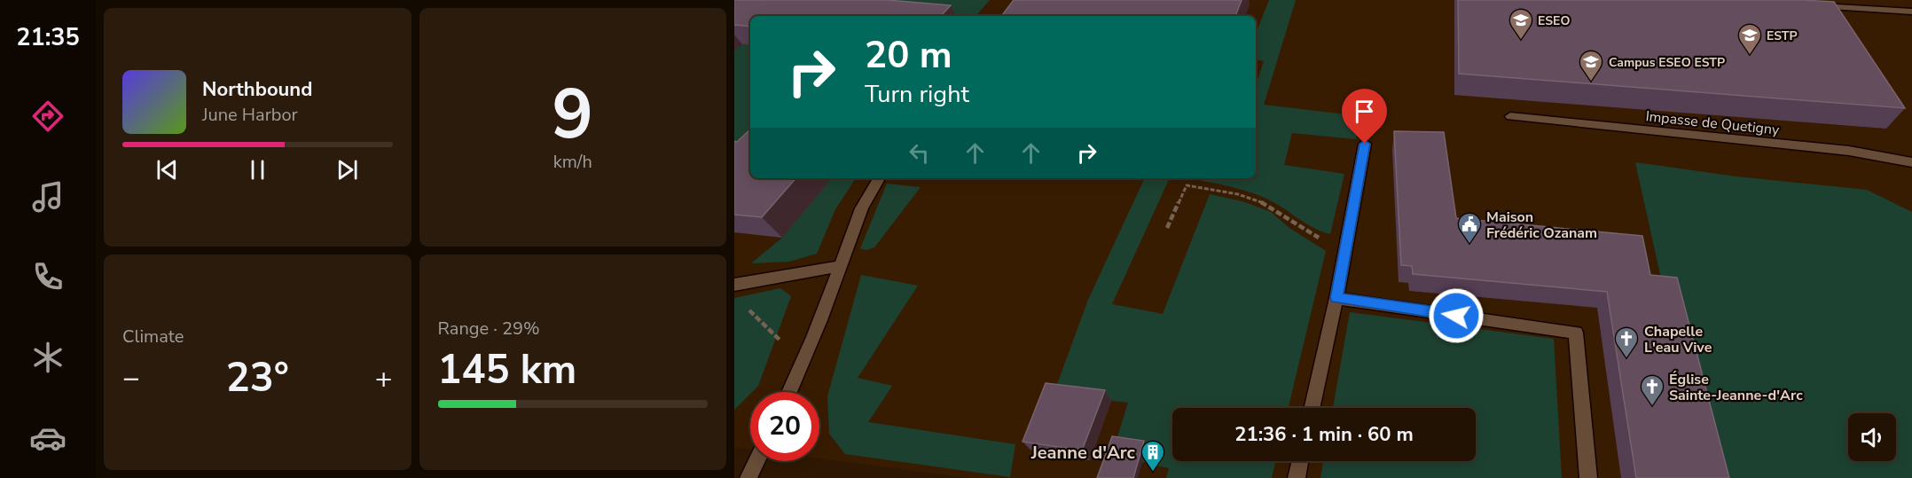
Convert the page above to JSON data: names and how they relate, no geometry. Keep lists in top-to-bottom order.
{
  "streets": {
    "street": ["Impasse de Quetigny"]
  },
  "places": {
    "school or university": ["ESEO", "ESTP", "Campus ESEO ESTP"],
    "public building": ["Maison Frédéric Ozanam"],
    "church": ["Chapelle L'eau Vive", "Église Sainte-Jeanne-d'Arc"],
    "building": ["Jeanne d'Arc"]
  },
  "page": {
    "tabs": "21:35",
    "tile": [
      ["9", "km/h"],
      "Climate",
      ["Range · 29%", "145 km"]
    ],
    "turn": ["20 m", "Turn right"],
    "song": ["Northbound", "June Harbor"],
    "heat": ["−", "23°", "+"],
    "limit": "20",
    "trip": "21:36 · 1 min · 60 m"
  }
}
